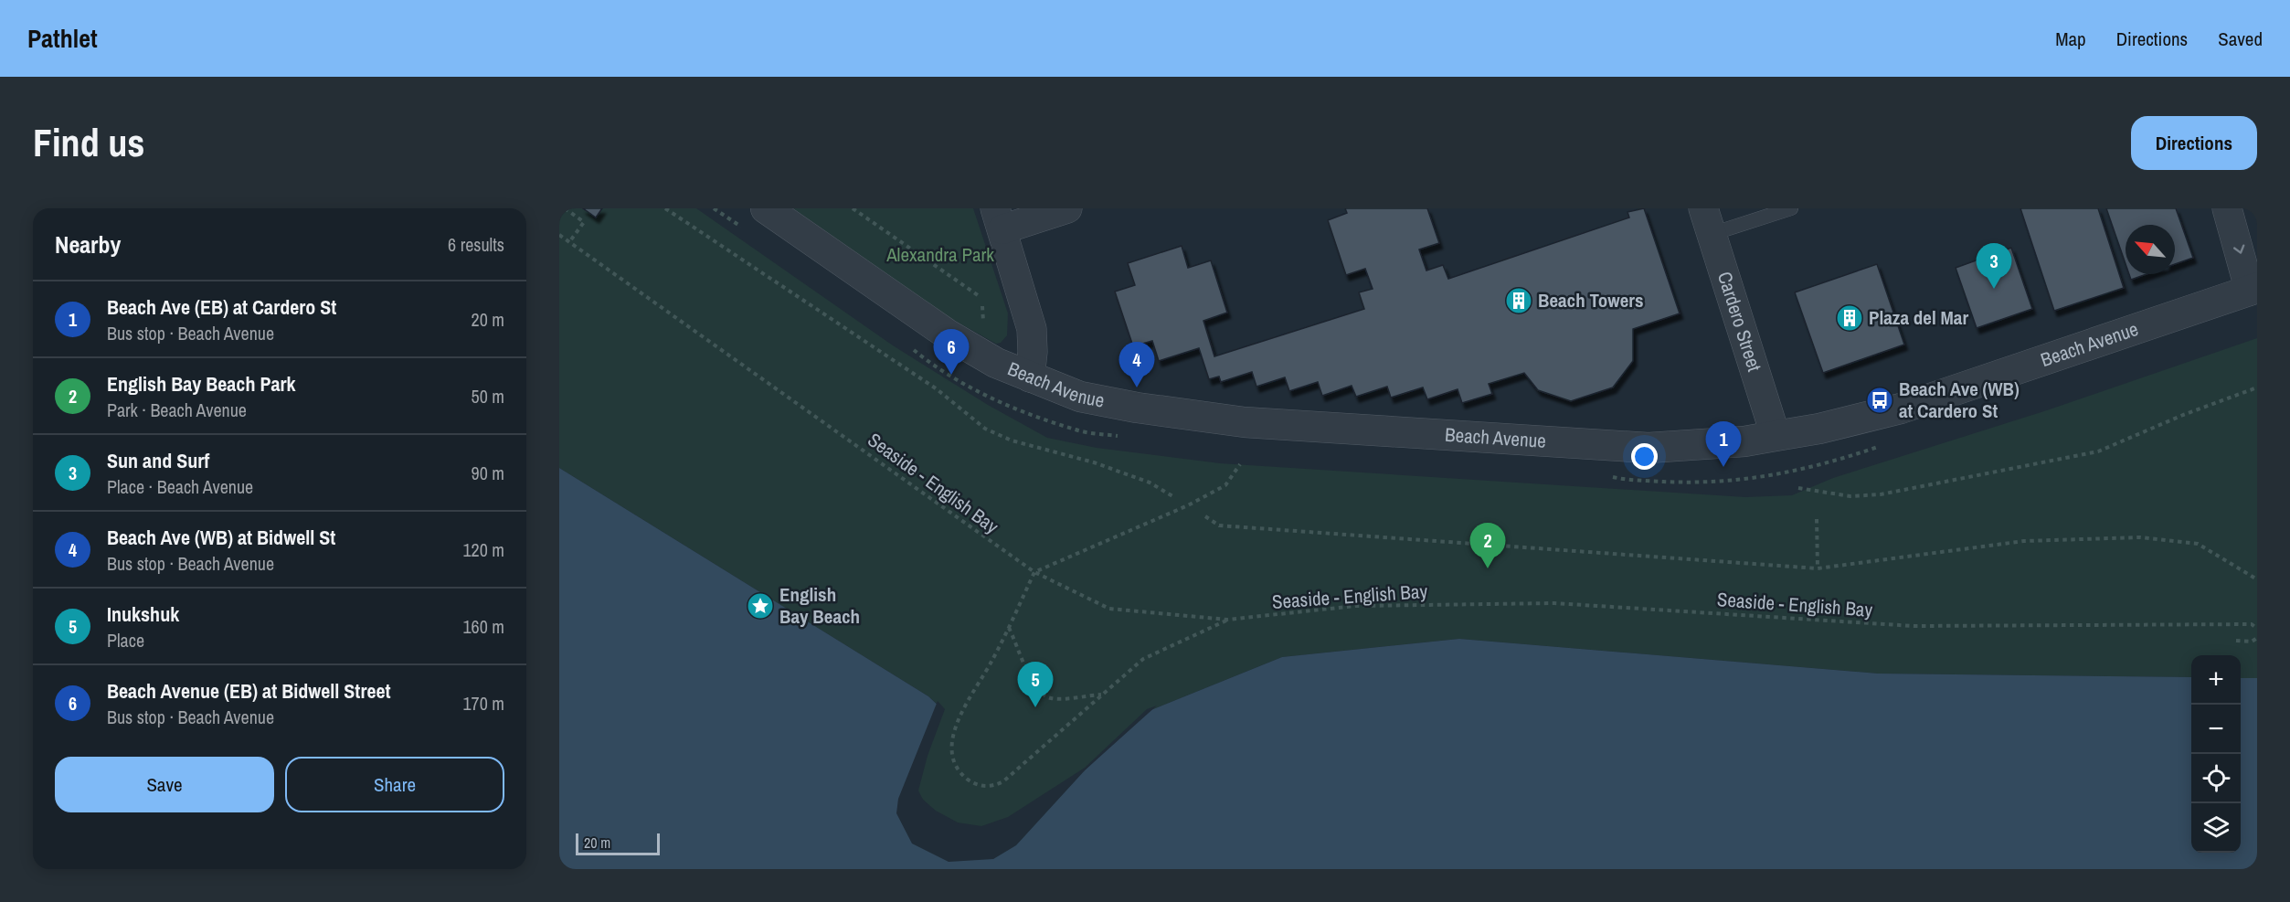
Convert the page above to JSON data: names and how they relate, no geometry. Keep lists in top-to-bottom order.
{
  "streets": {
    "street": ["Cardero Street", "Beach Avenue"],
    "path": ["Seaside - English Bay"]
  },
  "crossings": [
    ["Cardero Street", "Beach Avenue"]
  ],
  "parks": ["Alexandra Park"],
  "places": {
    "building": ["Beach Towers", "Plaza del Mar"],
    "bus stop": ["Beach Ave (WB) at Cardero St"],
    "place": ["English Bay Beach"]
  },
  "scale_bar": "20 m",
  "north": "top left",
  "page": {
    "header": "Pathlet",
    "nav": ["Map", "Directions", "Saved"],
    "buttons": [
      "Directions",
      ["Save", "Share"]
    ],
    "title": "Find us",
    "heading": ["Nearby", "6 results"],
    "pins": [
      "3",
      "6",
      "4",
      "1",
      "2",
      "5"
    ],
    "list": [
      {
        "mark": "1",
        "name": "Beach Ave (EB) at Cardero St",
        "note": "Bus stop · Beach Avenue",
        "value": "20 m"
      },
      {
        "mark": "2",
        "name": "English Bay Beach Park",
        "note": "Park · Beach Avenue",
        "value": "50 m"
      },
      {
        "mark": "3",
        "name": "Sun and Surf",
        "note": "Place · Beach Avenue",
        "value": "90 m"
      },
      {
        "mark": "4",
        "name": "Beach Ave (WB) at Bidwell St",
        "note": "Bus stop · Beach Avenue",
        "value": "120 m"
      },
      {
        "mark": "5",
        "name": "Inukshuk",
        "note": "Place",
        "value": "160 m"
      },
      {
        "mark": "6",
        "name": "Beach Avenue (EB) at Bidwell Street",
        "note": "Bus stop · Beach Avenue",
        "value": "170 m"
      }
    ],
    "map_buttons": ["+", "−"],
    "scale": "20 m"
  }
}
